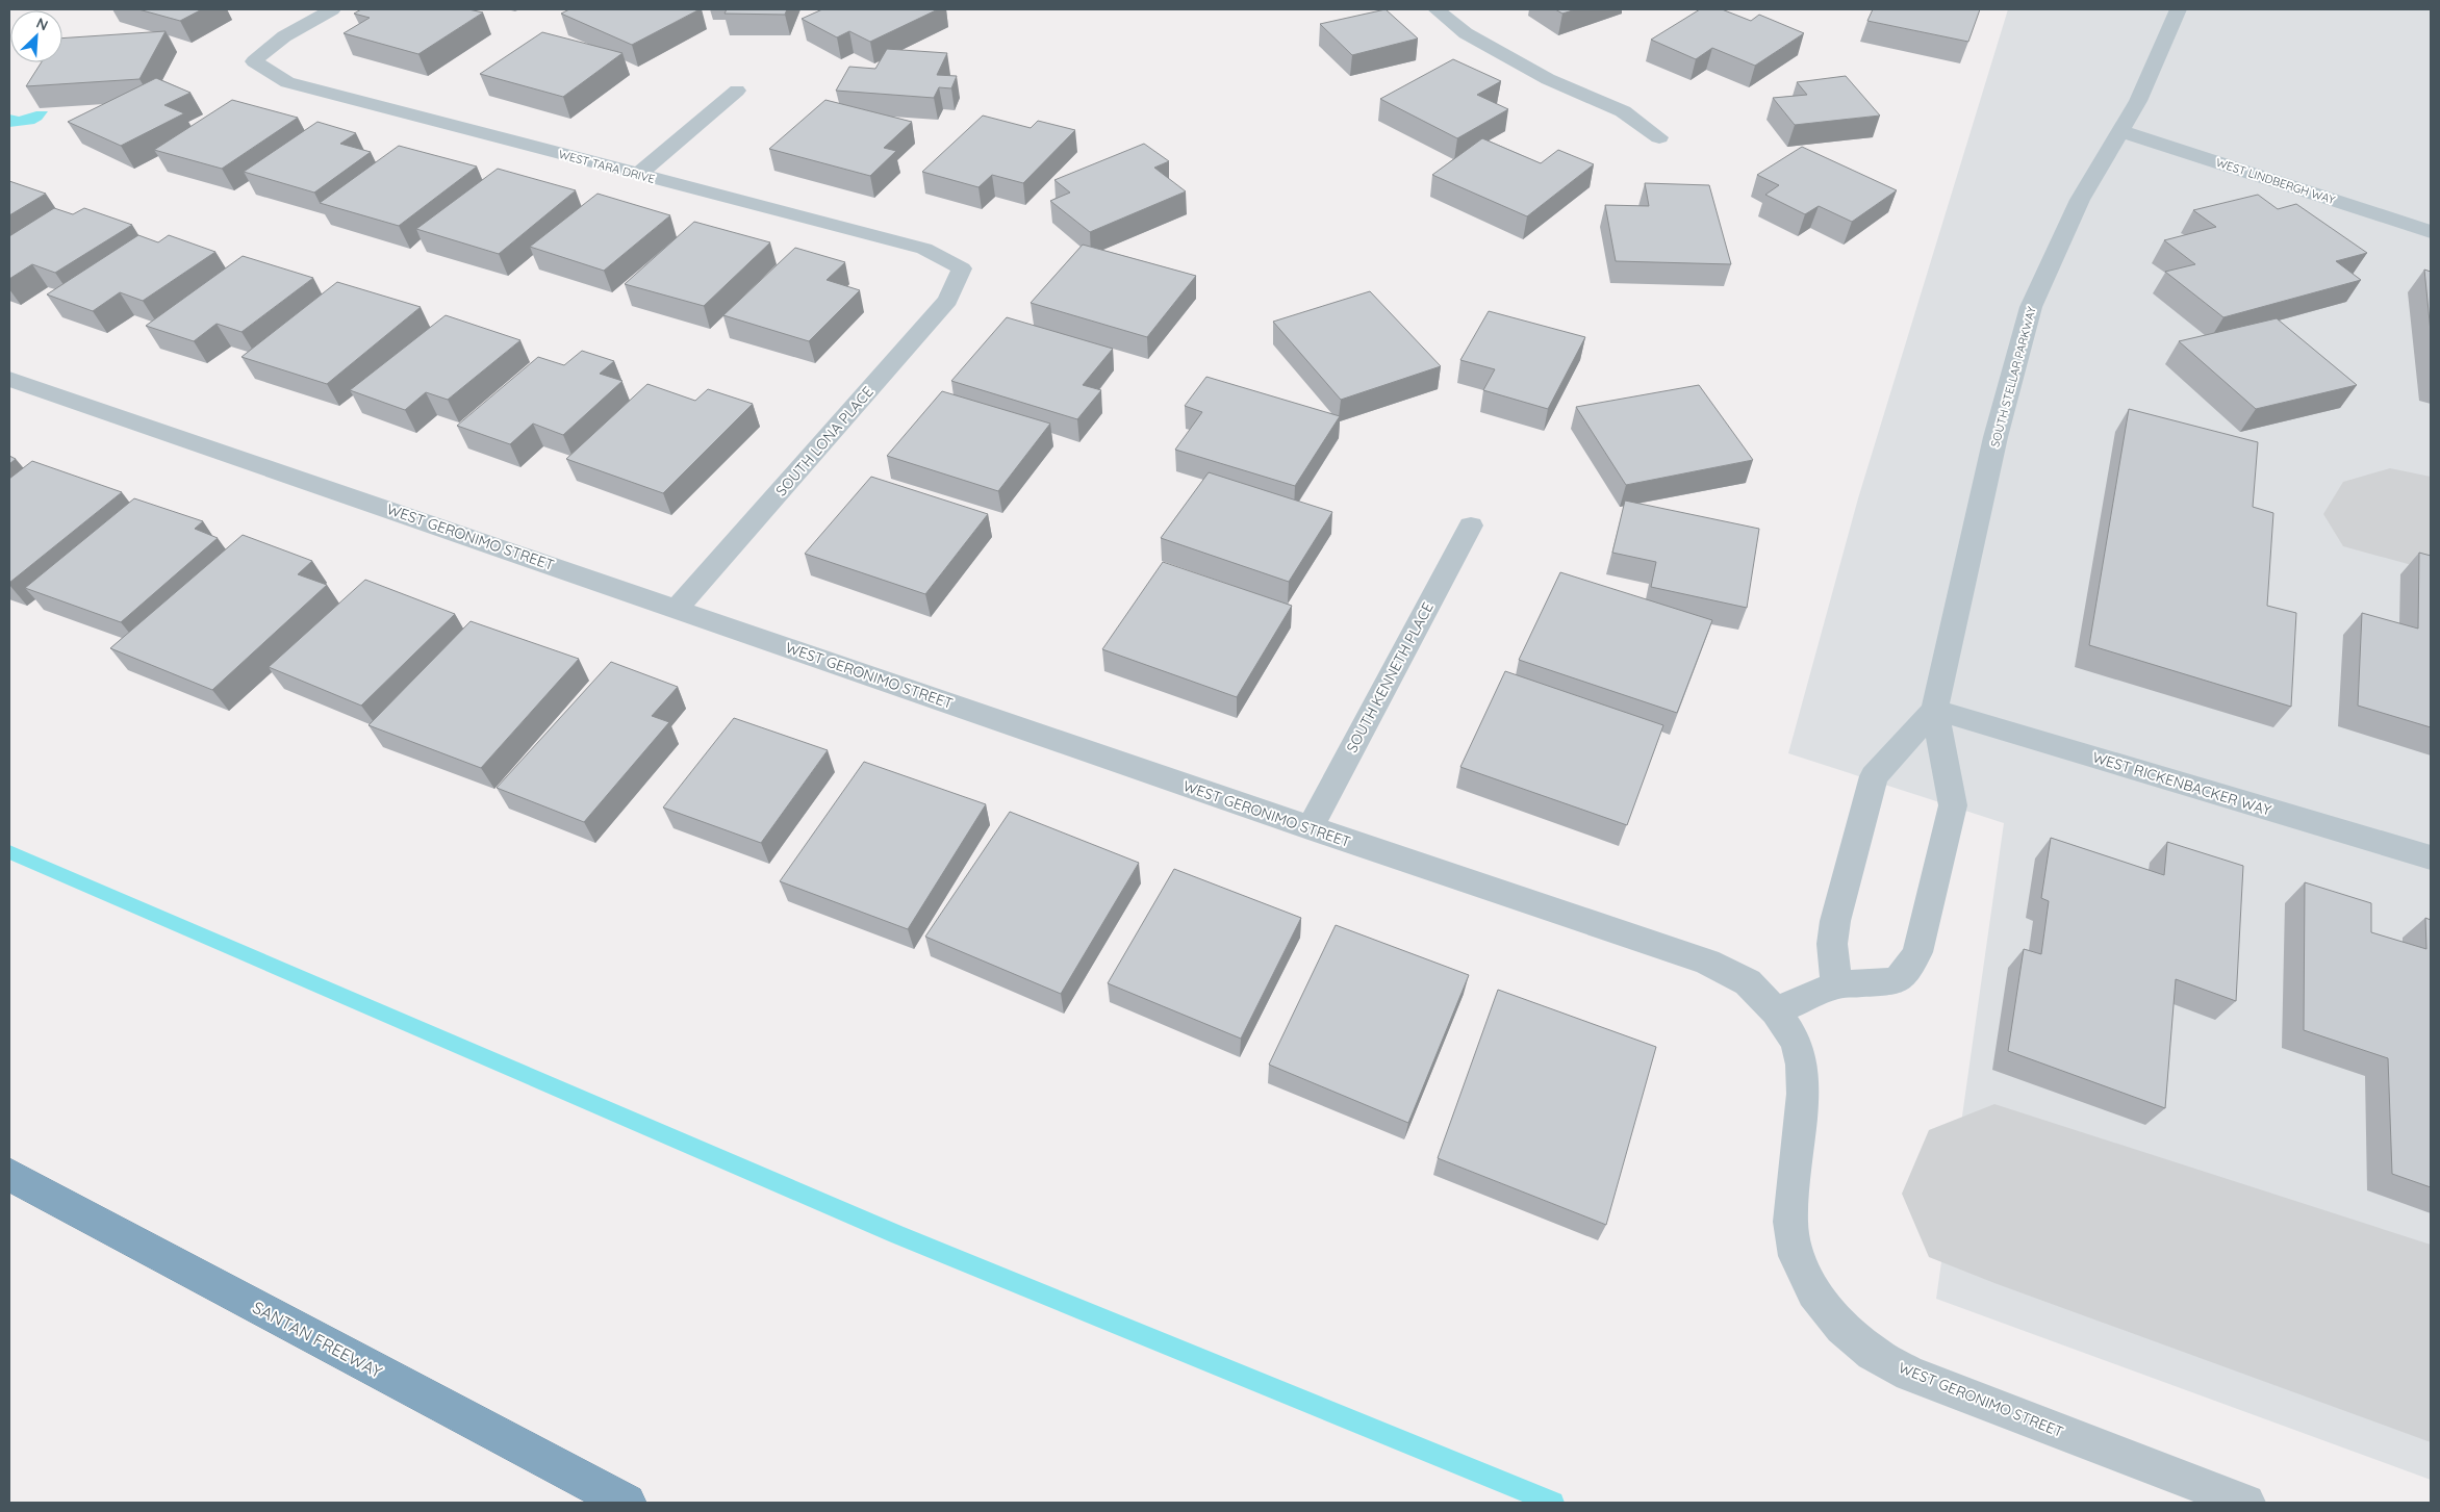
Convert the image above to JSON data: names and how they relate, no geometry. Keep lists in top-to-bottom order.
{
  "streets": {
    "highway": ["SANTAN FREEWAY"],
    "street": [
      "WEST TARA DRIVE",
      "WEST LINDBERGH WAY",
      "SOUTH STELLAR PARKWAY",
      "SOUTH LONA PLACE",
      "WEST GERONIMO STREET",
      "SOUTH KENNETH PLACE",
      "WEST RICKENBACKER WAY"
    ]
  },
  "crossings": [
    ["WEST TARA DRIVE", "SOUTH LONA PLACE"],
    ["WEST LINDBERGH WAY", "SOUTH STELLAR PARKWAY"],
    ["SOUTH STELLAR PARKWAY", "WEST GERONIMO STREET"],
    ["SOUTH STELLAR PARKWAY", "WEST RICKENBACKER WAY"],
    ["SOUTH LONA PLACE", "WEST GERONIMO STREET"],
    ["WEST GERONIMO STREET", "SOUTH KENNETH PLACE"]
  ],
  "north": "top right"
}
